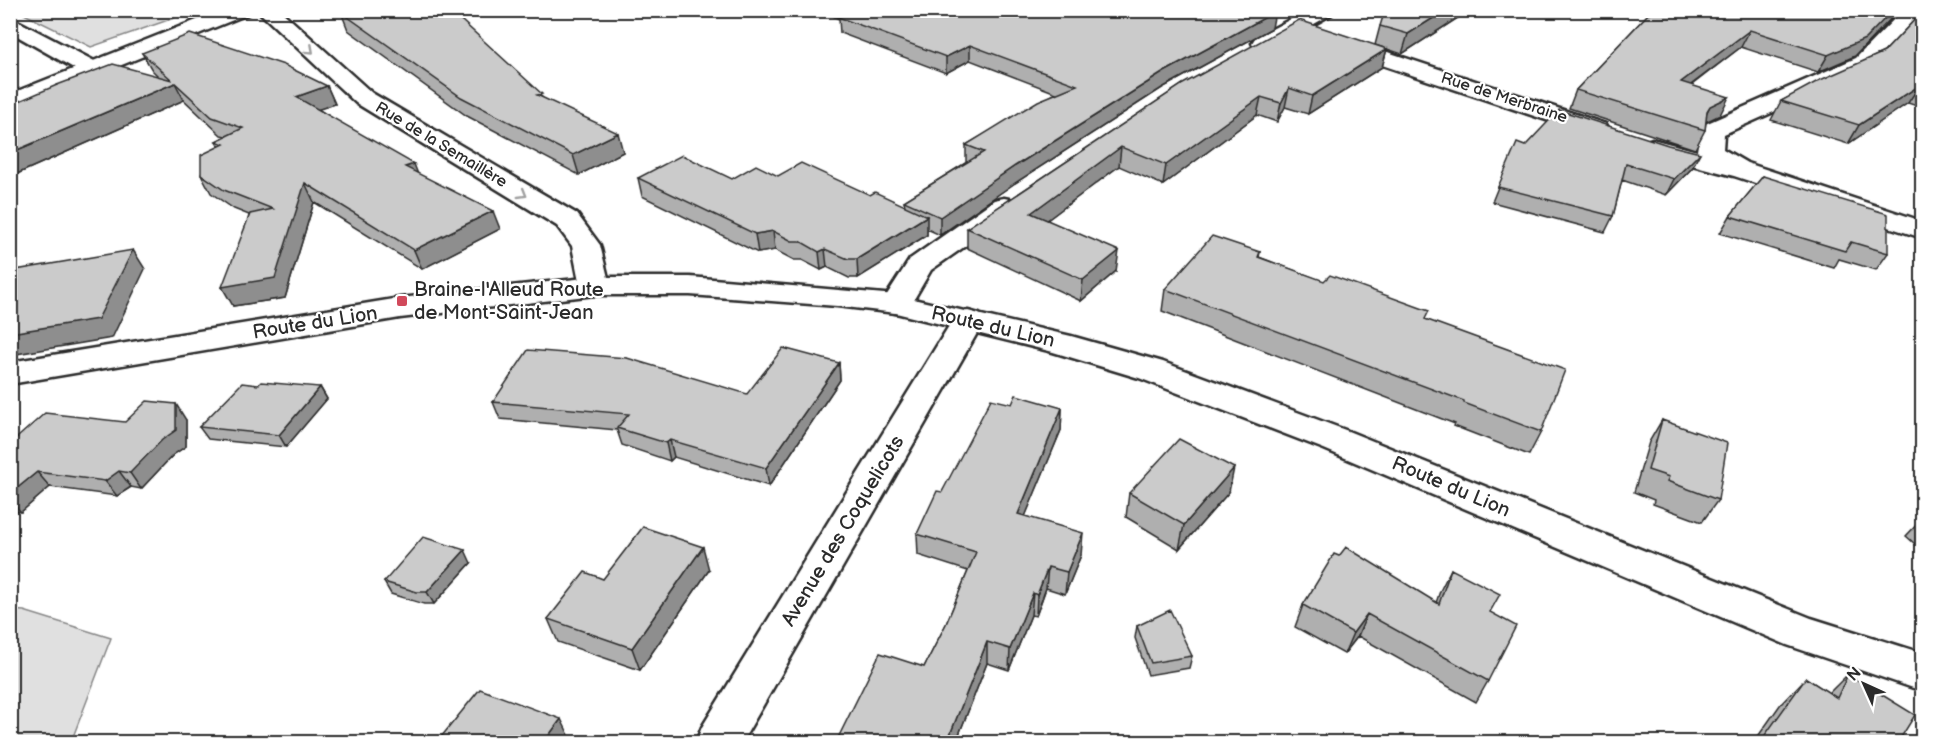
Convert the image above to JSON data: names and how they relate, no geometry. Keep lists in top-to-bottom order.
{
  "streets": {
    "street": [
      "Rue de Merbraine",
      "Rue de la Semaillère",
      "Route du Lion",
      "Avenue des Coquelicots"
    ]
  },
  "crossings": [
    ["Rue de la Semaillère", "Route du Lion"],
    ["Route du Lion", "Avenue des Coquelicots"]
  ],
  "one_way": ["Rue de la Semaillère"],
  "places": {
    "transit": ["Braine-l'Alleud Route de Mont-Saint-Jean"]
  },
  "north": "top left"
}
